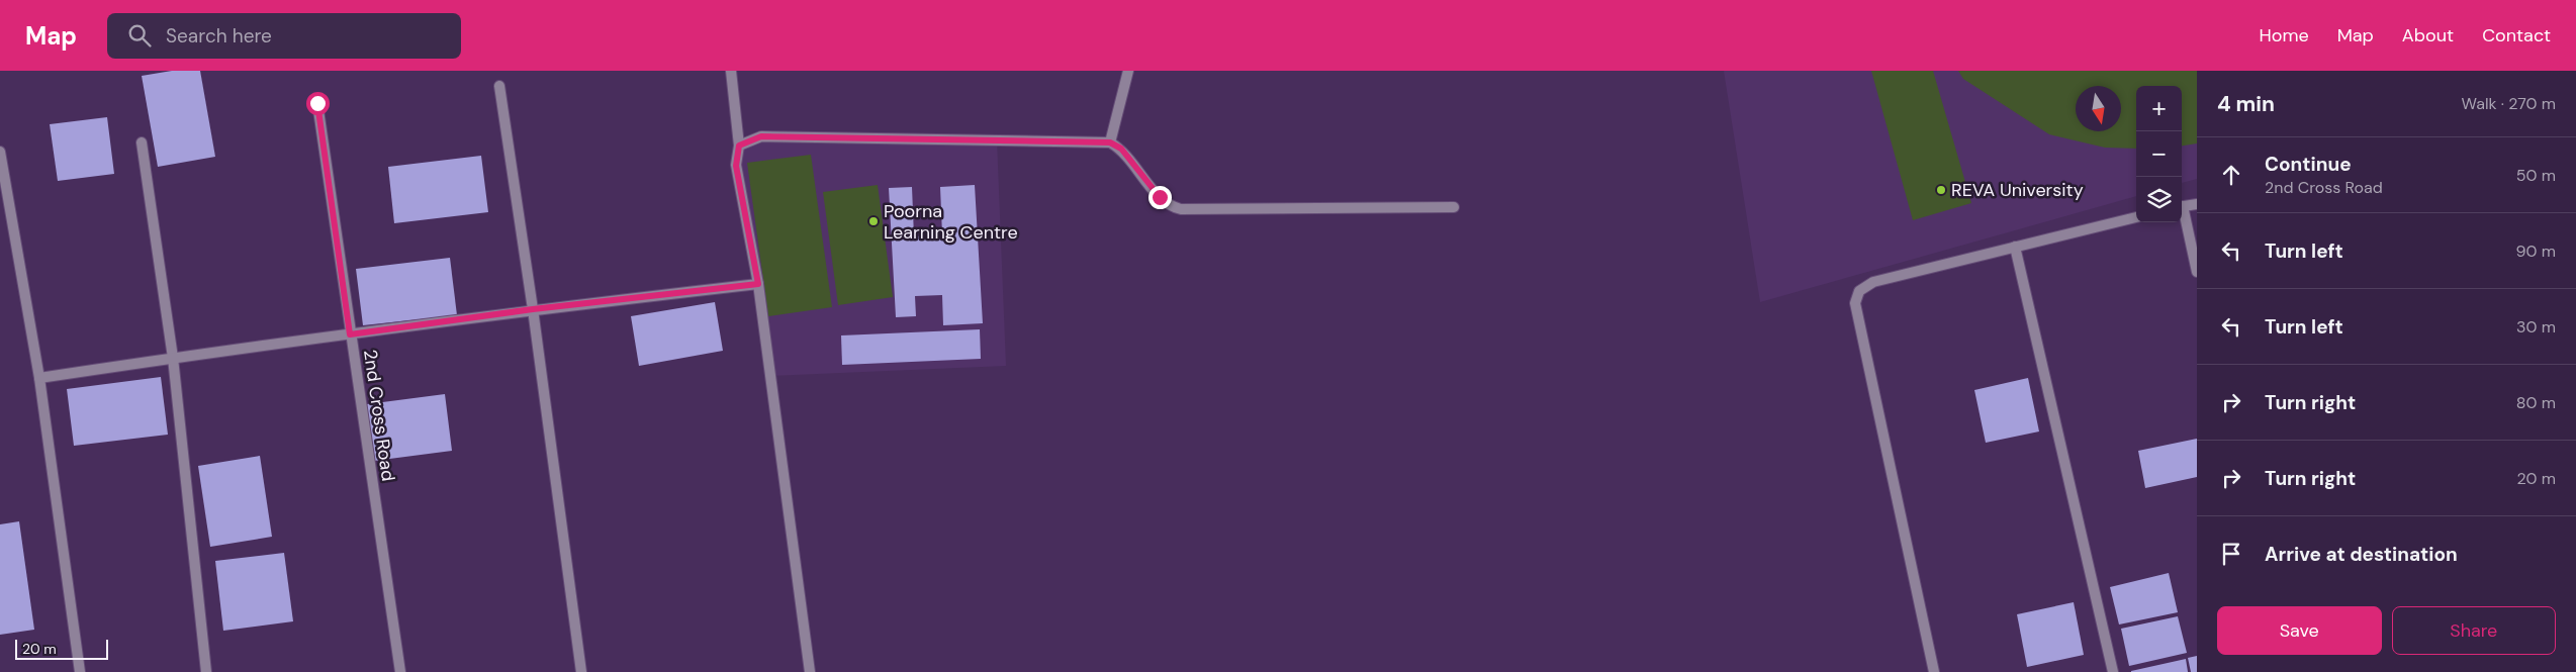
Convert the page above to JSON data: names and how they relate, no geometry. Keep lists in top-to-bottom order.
{
  "streets": {
    "street": ["2nd Cross Road"]
  },
  "places": ["REVA University", "Poorna Learning Centre"],
  "scale_bar": "20 m",
  "north": "bottom",
  "page": {
    "header": "Map",
    "search": "Search here",
    "nav": [
      "Home",
      "Map",
      "About",
      "Contact"
    ],
    "heading": ["4 min", "Walk · 270 m"],
    "map_buttons": ["+", "−"],
    "list": [
      ["Continue", "2nd Cross Road", "50 m"],
      ["Turn left", "90 m"],
      ["Turn left", "30 m"],
      ["Turn right", "80 m"],
      ["Turn right", "20 m"],
      "Arrive at destination"
    ],
    "buttons": ["Save", "Share"],
    "scale": "20 m"
  }
}
